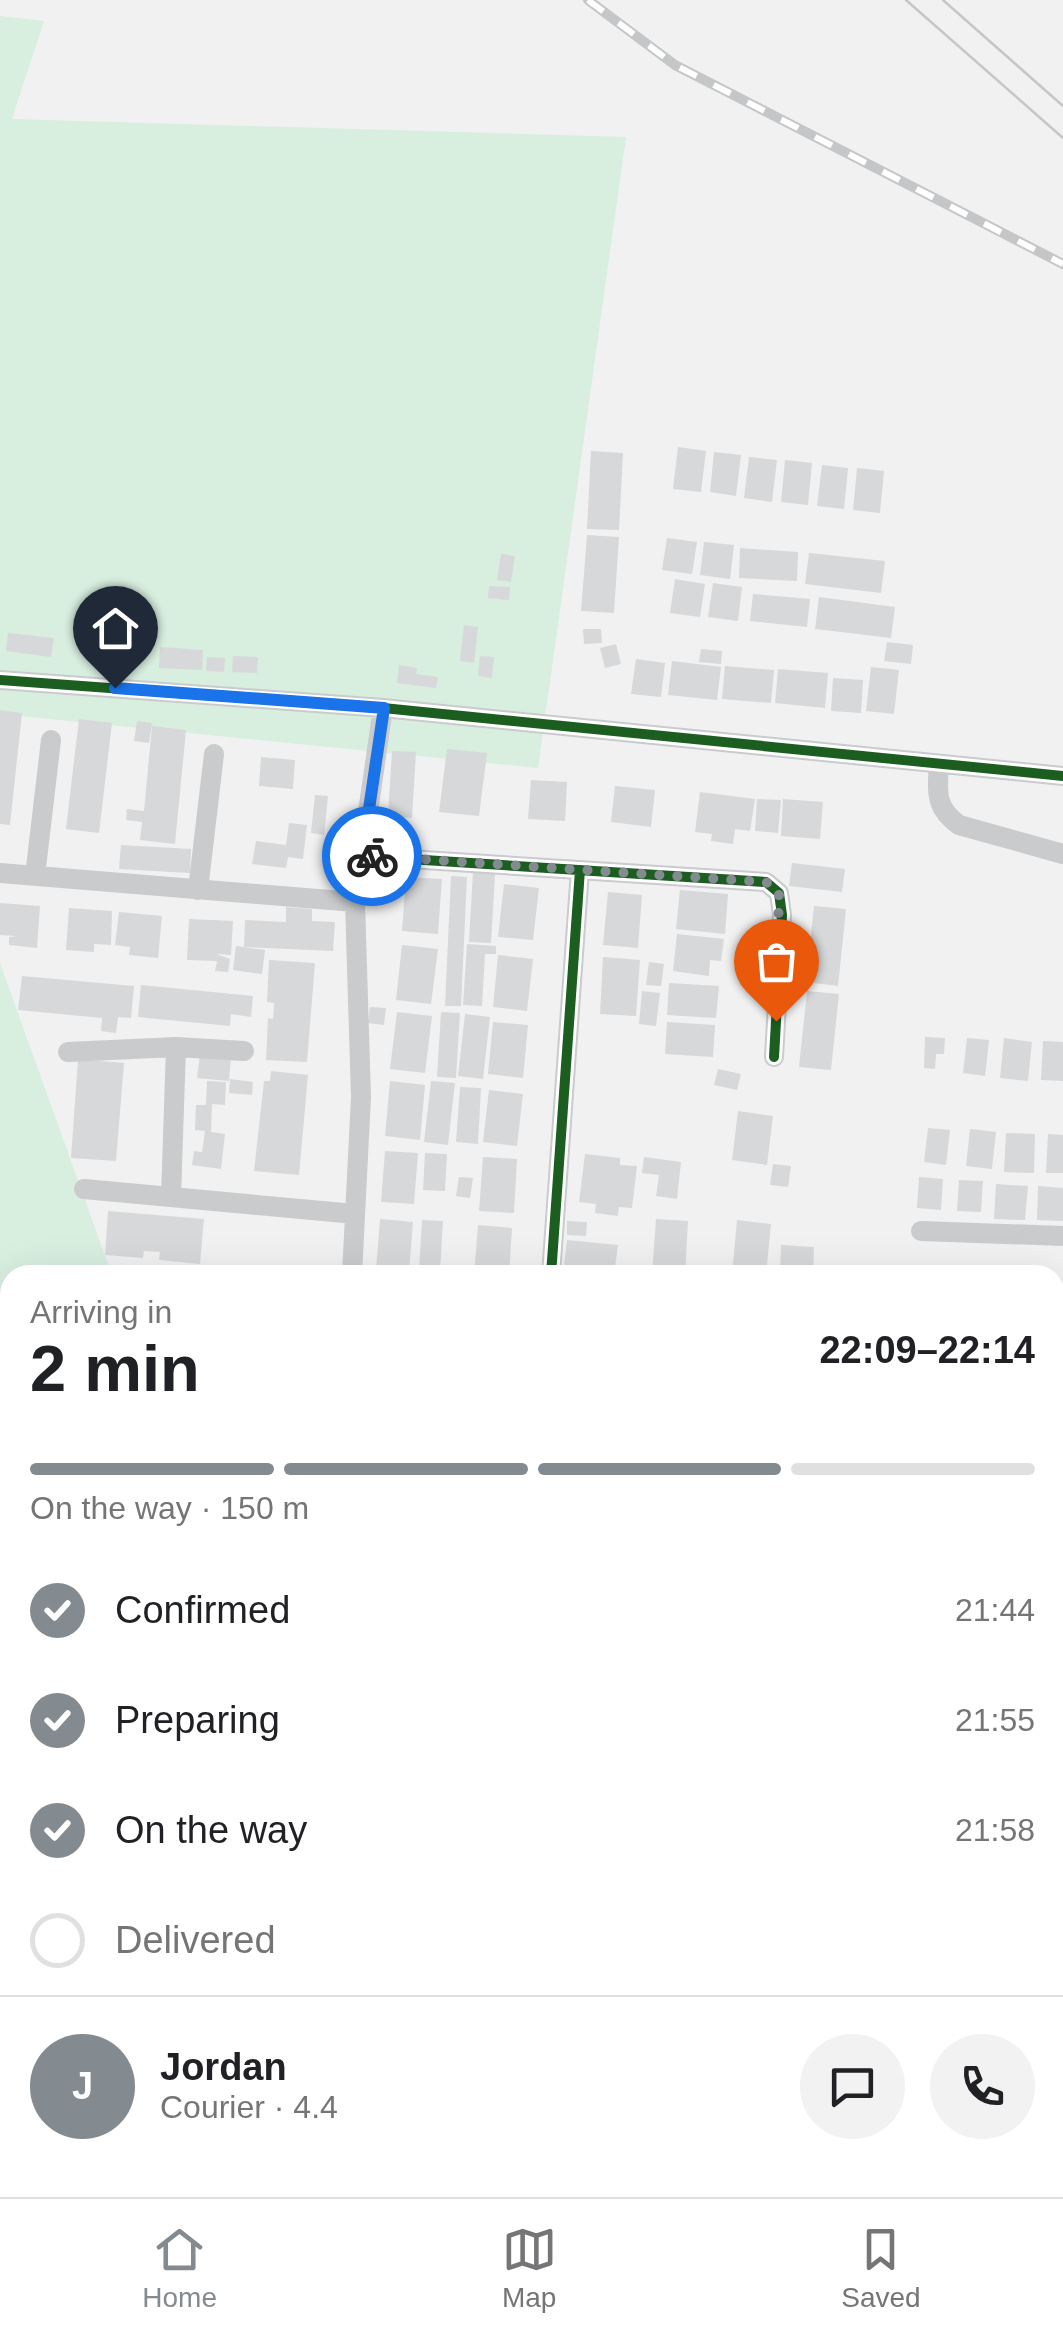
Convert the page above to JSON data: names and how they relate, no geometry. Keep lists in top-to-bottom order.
{
  "page": {
    "heading": ["2 min", "Arriving in", "22:09–22:14"],
    "panel": ["Jordan", "Courier · 4.4"],
    "bar": "On the way · 150 m",
    "list": [
      ["Confirmed", "21:44"],
      ["Preparing", "21:55"],
      ["On the way", "21:58"],
      "Delivered"
    ],
    "round": "J",
    "tabs": ["Home", "Map", "Saved"]
  }
}
